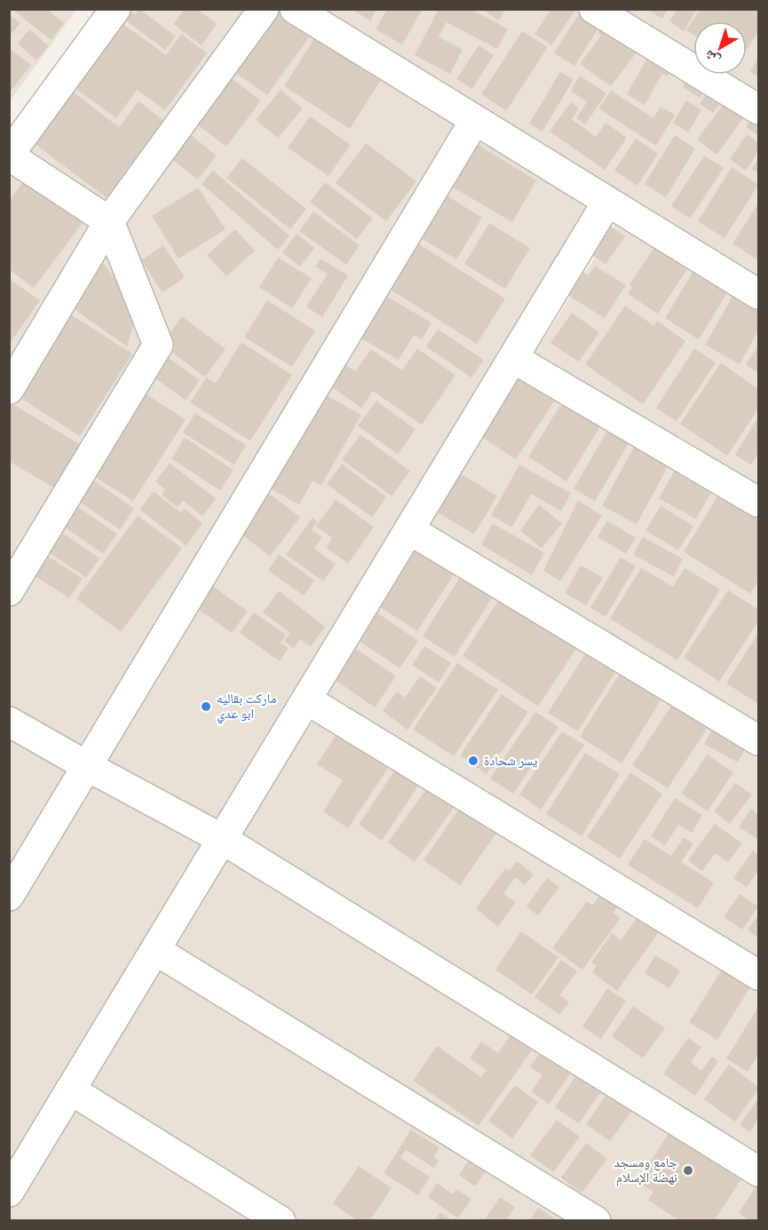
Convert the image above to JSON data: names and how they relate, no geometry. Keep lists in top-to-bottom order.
{
  "places": ["ماركت بقاليه ابو عدي", "يسر شحادة", "جامع ومسجد نهضة الإسلام"],
  "north": "bottom left"
}
